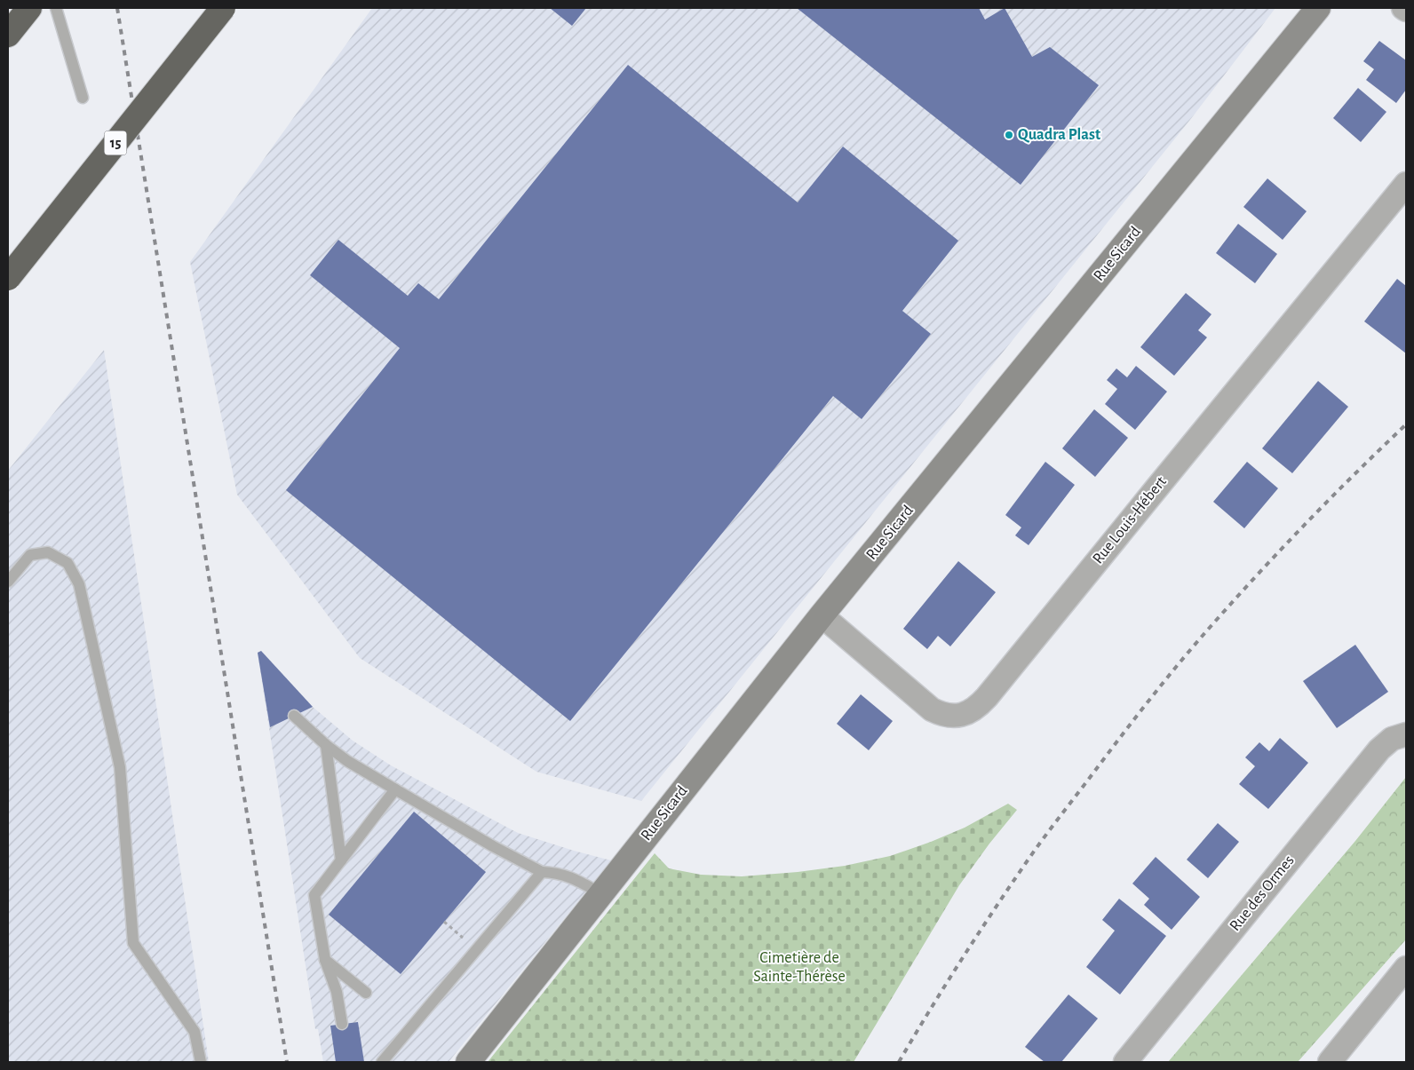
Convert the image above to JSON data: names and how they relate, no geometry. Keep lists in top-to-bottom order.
{
  "streets": {
    "highway": ["15"],
    "street": ["Rue Sicard", "Rue Louis-Hébert", "Rue des Ormes"]
  },
  "crossings": [
    ["Rue Sicard", "Rue Louis-Hébert"]
  ],
  "parks": ["Cimetière de Sainte-Thérèse"],
  "places": ["Quadra Plast"]
}
